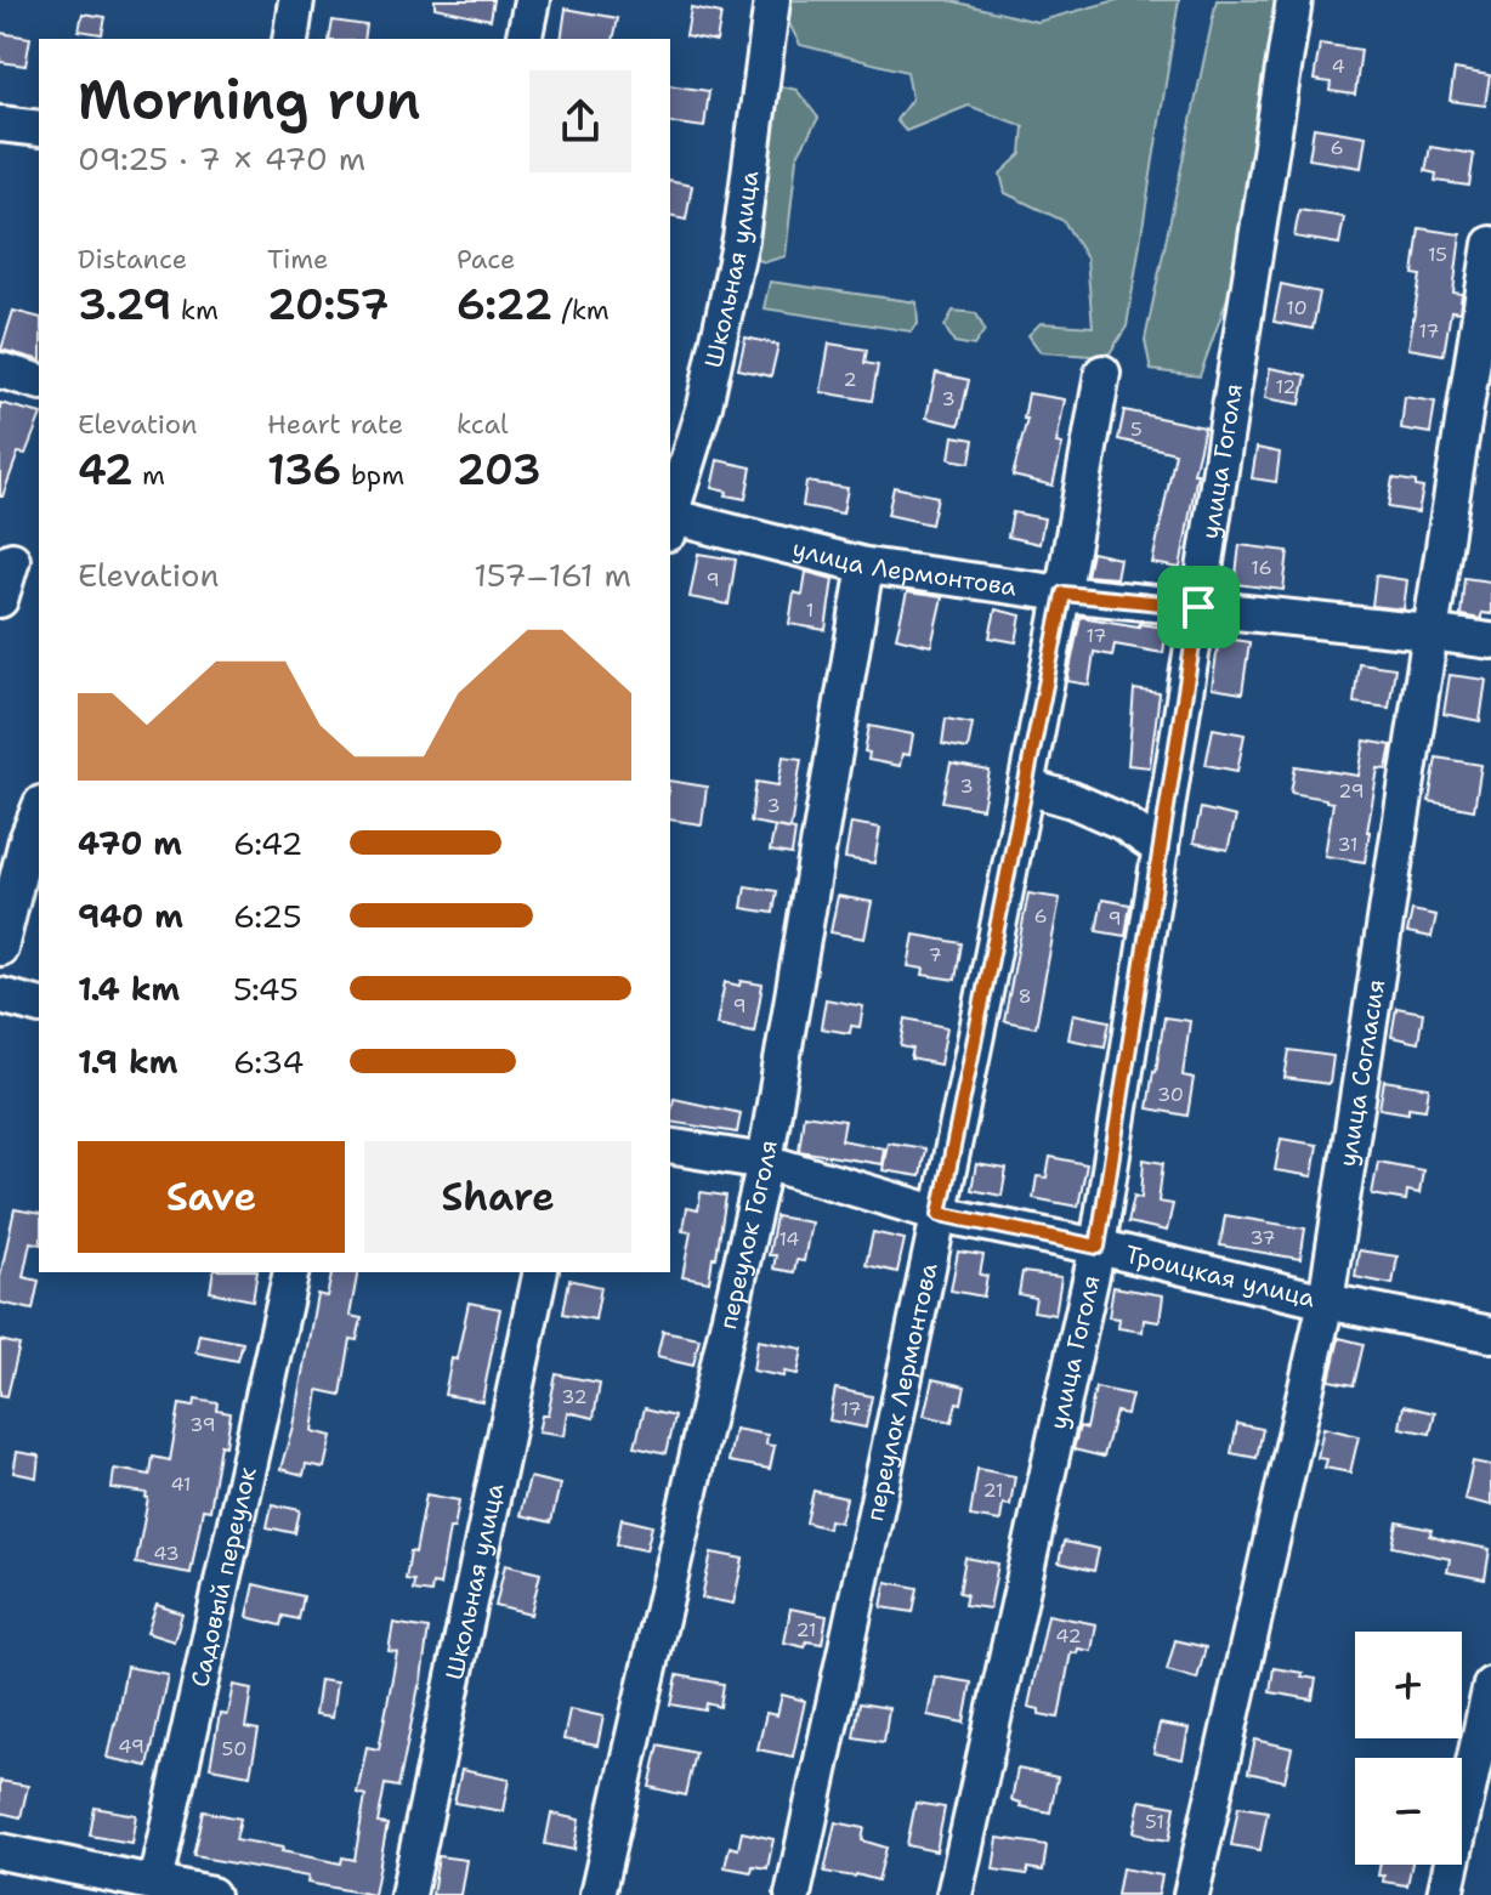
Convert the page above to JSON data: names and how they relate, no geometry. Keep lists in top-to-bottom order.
{
  "streets": {
    "street": [
      "Школьная улица",
      "улица Гоголя",
      "улица Лермонтова",
      "улица Согласия",
      "переулок Гоголя",
      "Троицкая улица",
      "переулок Лермонтова",
      "Садовый переулок"
    ]
  },
  "crossings": [
    ["улица Гоголя", "улица Лермонтова"],
    ["улица Гоголя", "Троицкая улица"],
    ["улица Лермонтова", "улица Согласия"],
    ["улица Лермонтова", "переулок Гоголя"],
    ["улица Лермонтова", "переулок Лермонтова"],
    ["улица Согласия", "Троицкая улица"],
    ["переулок Гоголя", "Троицкая улица"],
    ["Троицкая улица", "переулок Лермонтова"]
  ],
  "house_numbers": [
    "4",
    "6",
    "15",
    "10",
    "17",
    "2",
    "12",
    "3",
    "5",
    "16",
    "9",
    "1",
    "17",
    "3",
    "29",
    "3",
    "31",
    "6",
    "9",
    "7",
    "8",
    "9",
    "30",
    "37",
    "14",
    "32",
    "17",
    "39",
    "41",
    "21",
    "43",
    "21",
    "42",
    "49",
    "50",
    "51"
  ],
  "page": {
    "heading": ["Morning run", "09:25 · 7 × 470 m"],
    "stats": [
      ["Distance", "3.29 km"],
      ["Time", "20:57"],
      ["Pace", "6:22 /km"],
      ["Elevation", "42 m"],
      ["Heart rate", "136 bpm"],
      ["kcal", "203"]
    ],
    "chart": ["Elevation", "157–161 m"],
    "list": [
      {
        "name": "470 m",
        "note": "6:42"
      },
      {
        "name": "940 m",
        "note": "6:25"
      },
      {
        "name": "1.4 km",
        "note": "5:45"
      },
      {
        "name": "1.9 km",
        "note": "6:34"
      }
    ],
    "buttons": ["Save", "Share"],
    "map_buttons": ["+", "−"]
  }
}
